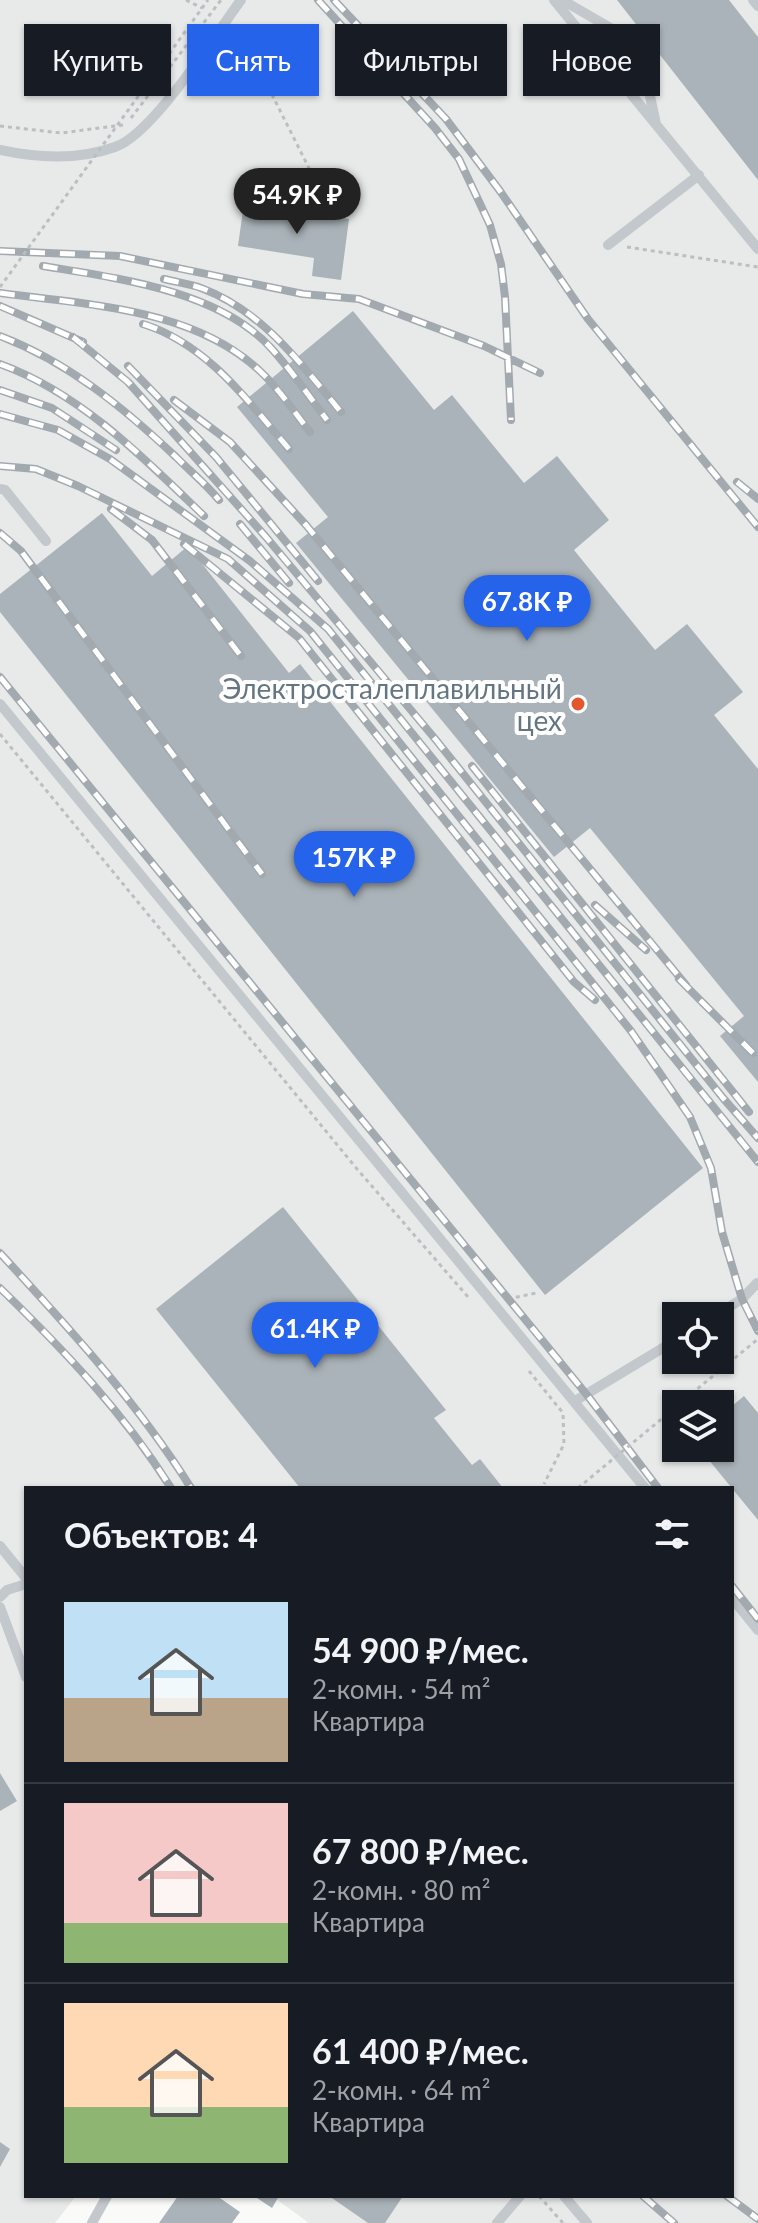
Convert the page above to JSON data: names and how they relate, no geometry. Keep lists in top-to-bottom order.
{
  "places": ["Электросталеплавильный цех"],
  "page": {
    "chip": [
      "Купить",
      "Снять",
      "Фильтры",
      "Новое"
    ],
    "price": [
      "54.9K ₽",
      "67.8K ₽",
      "157K ₽",
      "61.4K ₽"
    ],
    "heading": "Объектов: 4",
    "list": [
      {
        "name": "54 900 ₽/мес.",
        "note": "2-комн. · 54 m² · Квартира"
      },
      {
        "name": "67 800 ₽/мес.",
        "note": "2-комн. · 80 m² · Квартира"
      },
      {
        "name": "61 400 ₽/мес.",
        "note": "2-комн. · 64 m² · Квартира"
      }
    ]
  }
}
